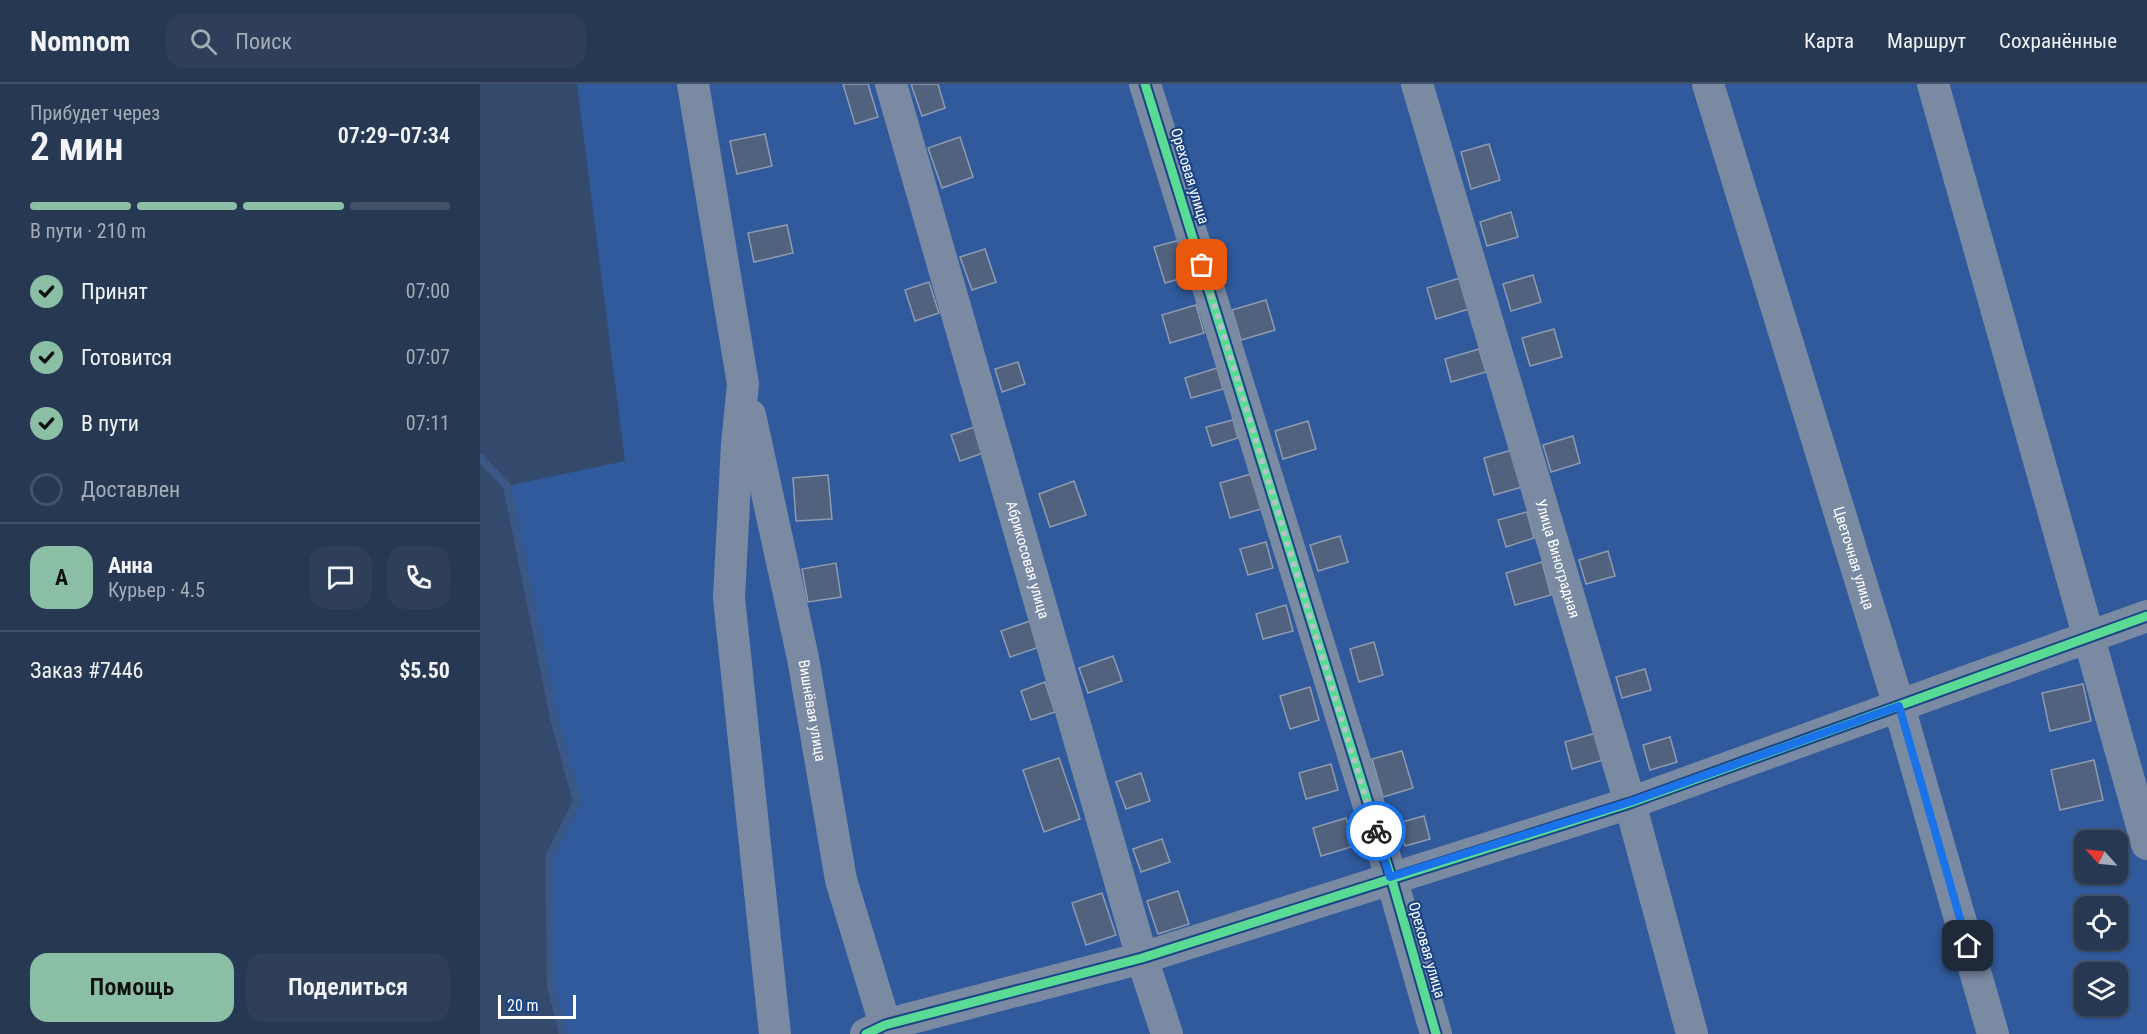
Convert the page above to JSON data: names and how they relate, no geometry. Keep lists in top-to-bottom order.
{
  "streets": {
    "street": [
      "Ореховая улица",
      "Улица Виноградная",
      "Цветочная улица",
      "Абрикосовая улица",
      "Вишнёвая улица"
    ]
  },
  "scale_bar": "20 m",
  "north": "top left",
  "page": {
    "header": "Nomnom",
    "search": "Поиск",
    "nav": ["Карта", "Маршрут", "Сохранённые"],
    "heading": ["2 мин", "Прибудет через", "07:29–07:34"],
    "panel": [
      "Анна",
      "Курьер · 4.5",
      "Заказ #7446",
      "$5.50"
    ],
    "bar": "В пути · 210 m",
    "list": [
      ["Принят", "07:00"],
      ["Готовится", "07:07"],
      ["В пути", "07:11"],
      "Доставлен"
    ],
    "round": "А",
    "buttons": ["Помощь", "Поделиться"],
    "scale": "20 m"
  }
}
